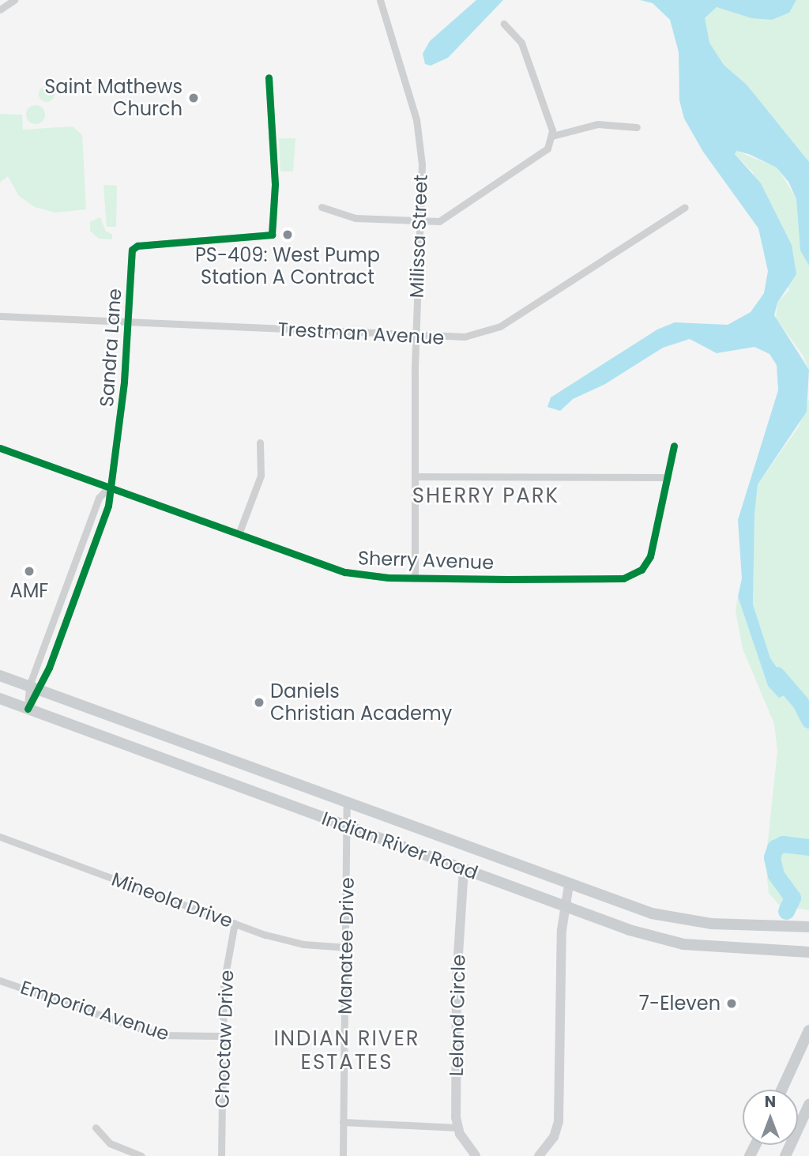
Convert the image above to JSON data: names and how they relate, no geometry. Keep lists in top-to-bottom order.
{
  "streets": {
    "main road": ["Indian River Road"],
    "street": [
      "Milissa Street",
      "Trestman Avenue",
      "Sandra Lane",
      "Sherry Avenue",
      "Mineola Drive",
      "Manatee Drive",
      "Emporia Avenue",
      "Leland Circle",
      "Choctaw Drive"
    ]
  },
  "crossings": [
    ["Milissa Street", "Trestman Avenue"],
    ["Milissa Street", "Sherry Avenue"],
    ["Trestman Avenue", "Sandra Lane"],
    ["Sandra Lane", "Sherry Avenue"],
    ["Sandra Lane", "Indian River Road"],
    ["Indian River Road", "Manatee Drive"],
    ["Indian River Road", "Leland Circle"],
    ["Mineola Drive", "Manatee Drive"],
    ["Mineola Drive", "Choctaw Drive"],
    ["Emporia Avenue", "Choctaw Drive"]
  ],
  "districts": ["SHERRY PARK", "INDIAN RIVER ESTATES"],
  "places": [
    "Saint Mathews Church",
    "PS-409: West Pump Station A Contract",
    "AMF",
    "Daniels Christian Academy",
    "7-Eleven"
  ],
  "north": "top"
}
